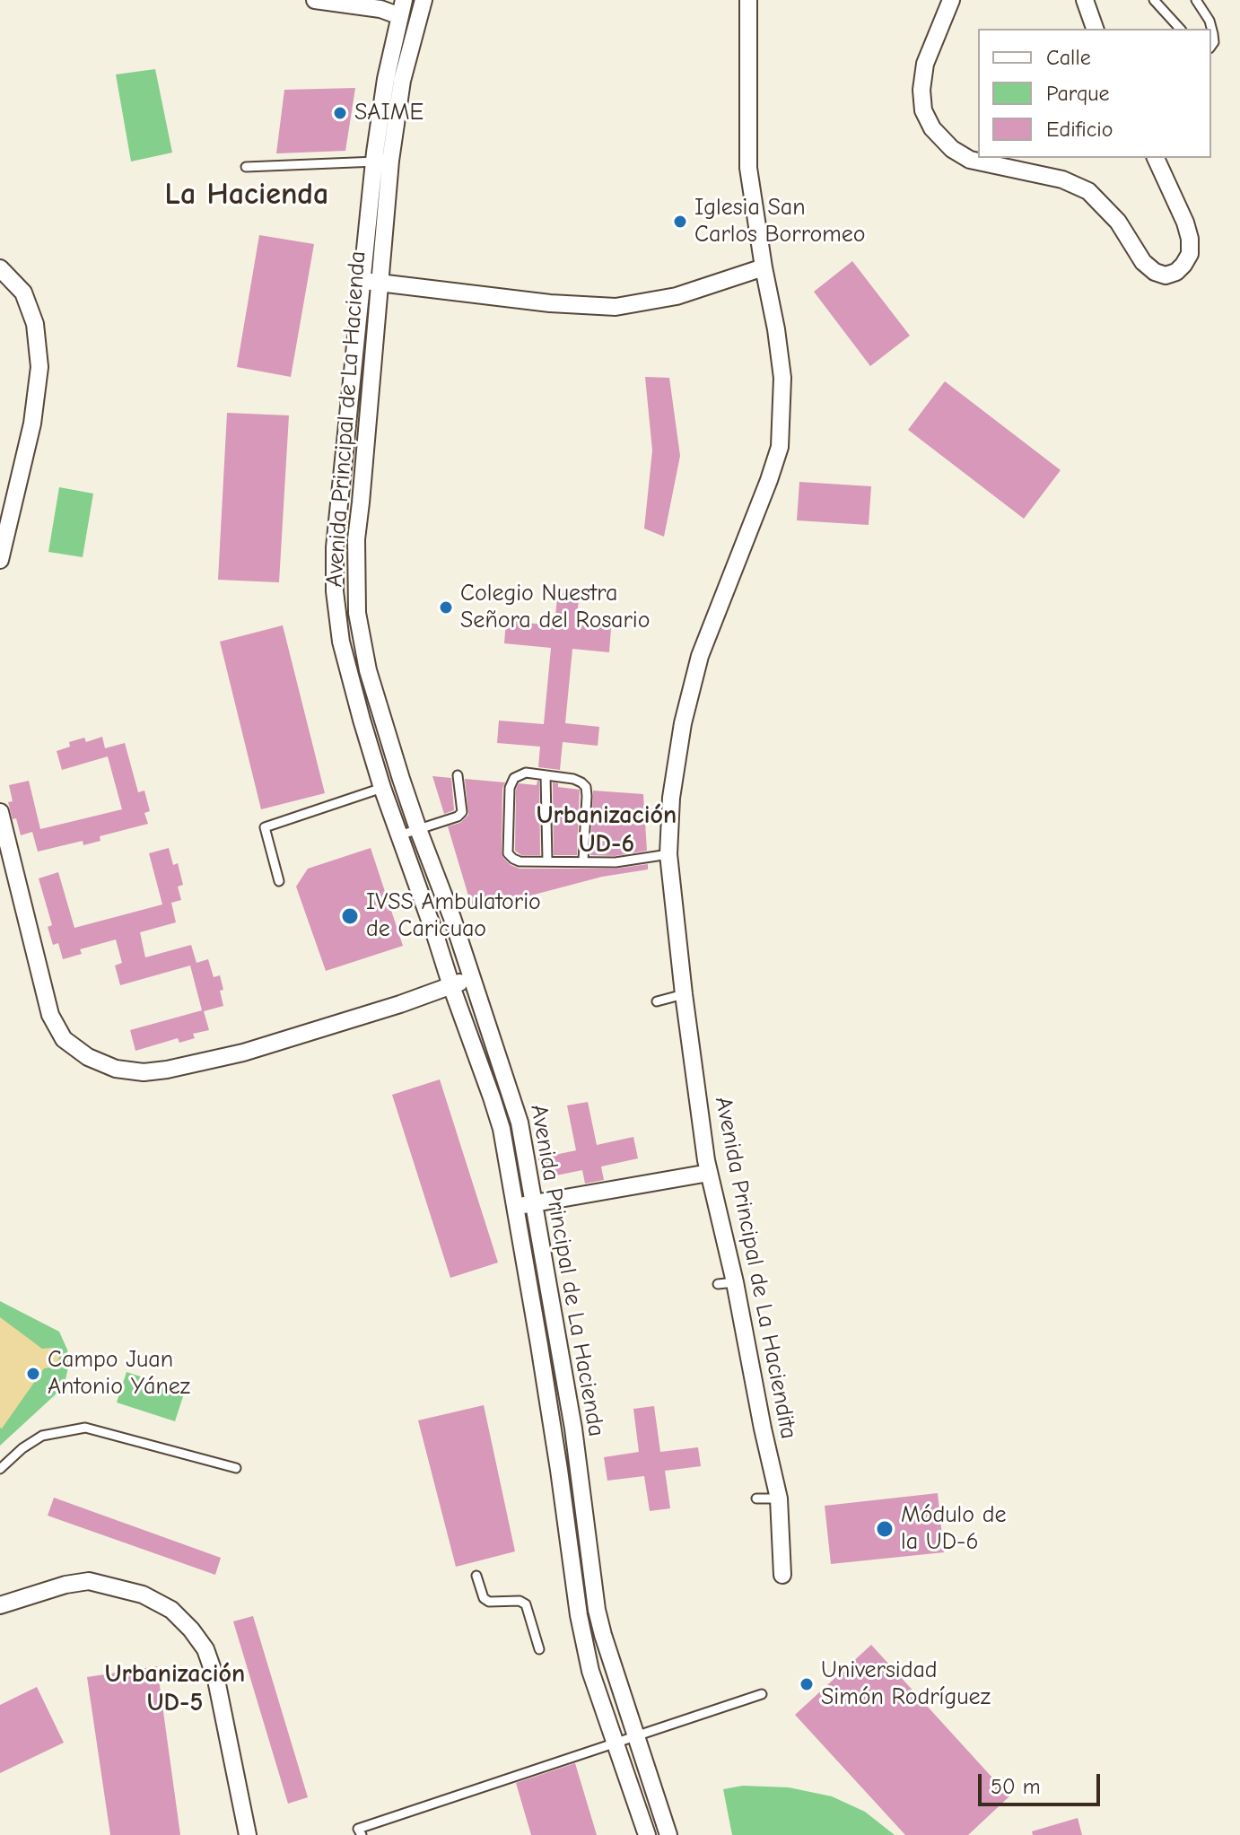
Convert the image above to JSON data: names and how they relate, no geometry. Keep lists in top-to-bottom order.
{
  "streets": {
    "street": ["Avenida Principal de La Hacienda", "Avenida Principal de La Haciendita"]
  },
  "districts": ["La Hacienda", "Urbanización UD-6", "Urbanización UD-5"],
  "places": [
    "SAIME",
    "Iglesia San Carlos Borromeo",
    "Colegio Nuestra Señora del Rosario",
    "IVSS Ambulatorio de Caricuao",
    "Campo Juan Antonio Yánez",
    "Módulo de la UD-6",
    "Universidad Simón Rodríguez"
  ],
  "legend": ["Calle", "Parque", "Edificio"],
  "scale_bar": "50 m"
}
